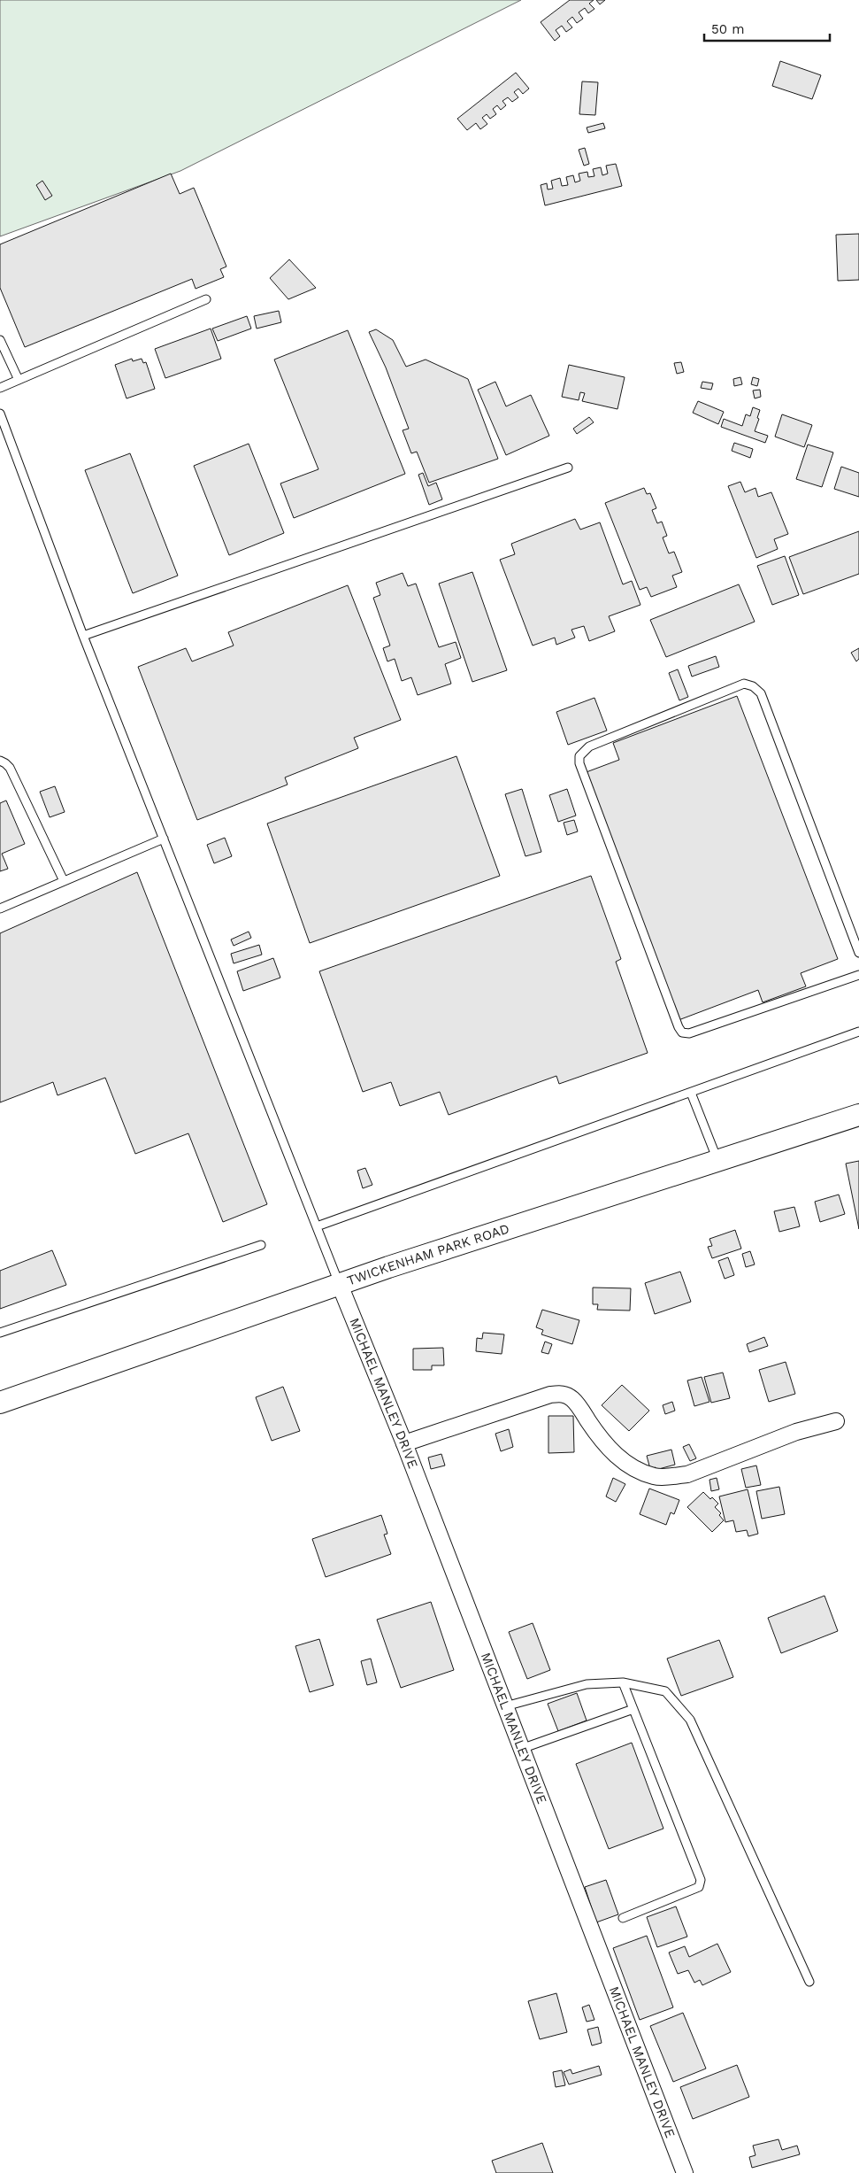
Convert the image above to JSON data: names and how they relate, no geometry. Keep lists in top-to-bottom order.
{
  "streets": {
    "main road": ["TWICKENHAM PARK ROAD"],
    "street": ["MICHAEL MANLEY DRIVE"]
  },
  "crossings": [
    ["TWICKENHAM PARK ROAD", "MICHAEL MANLEY DRIVE"]
  ],
  "scale_bar": "50 m"
}
